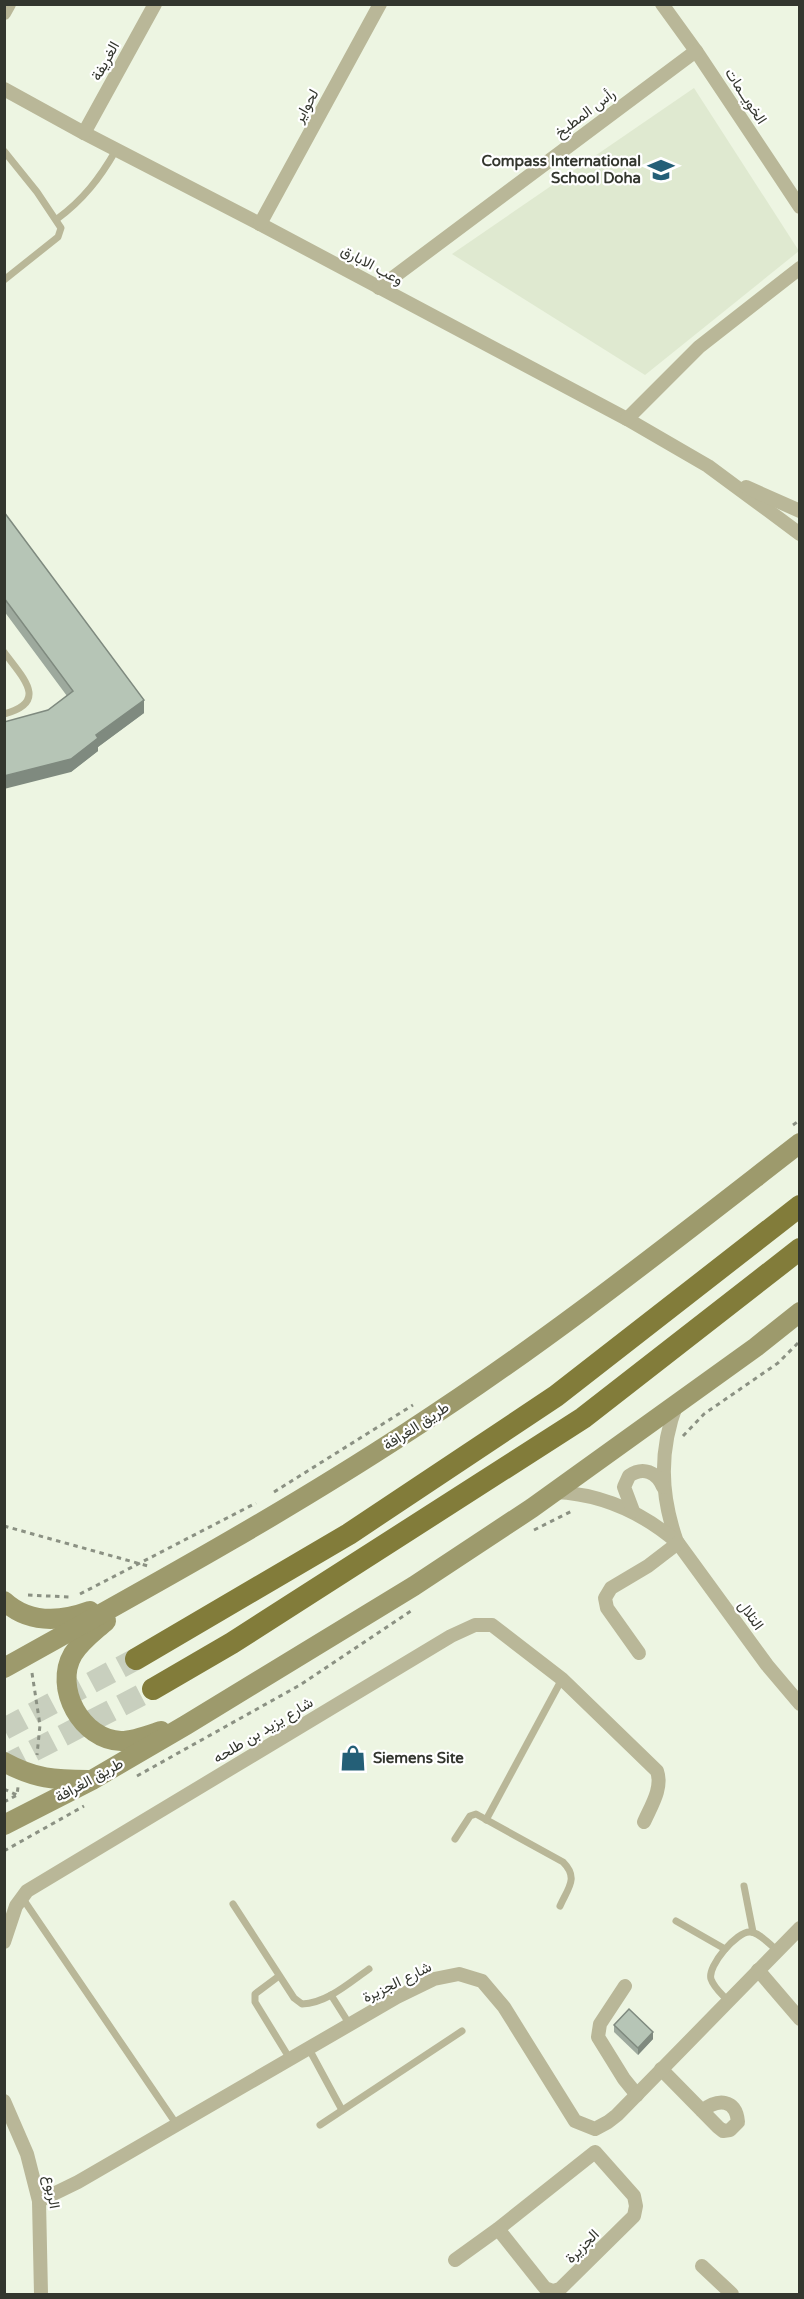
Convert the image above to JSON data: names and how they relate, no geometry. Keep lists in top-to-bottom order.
{
  "streets": {
    "main road": ["طريق الغرافة"],
    "street": [
      "الغريفة",
      "الخويــمات",
      "لحواير",
      "رأس المطبخ",
      "وعب الابارق",
      "التلال",
      "شارع يزيد بن طلحه",
      "شارع الجزيرة",
      "الربوع",
      "الجزيرة"
    ]
  },
  "crossings": [
    ["الغريفة", "وعب الابارق"],
    ["الخويــمات", "رأس المطبخ"],
    ["لحواير", "وعب الابارق"],
    ["رأس المطبخ", "وعب الابارق"],
    ["شارع الجزيرة", "الربوع"]
  ],
  "places": {
    "school or university": ["Compass International School Doha"],
    "shop": ["Siemens Site"]
  }
}
